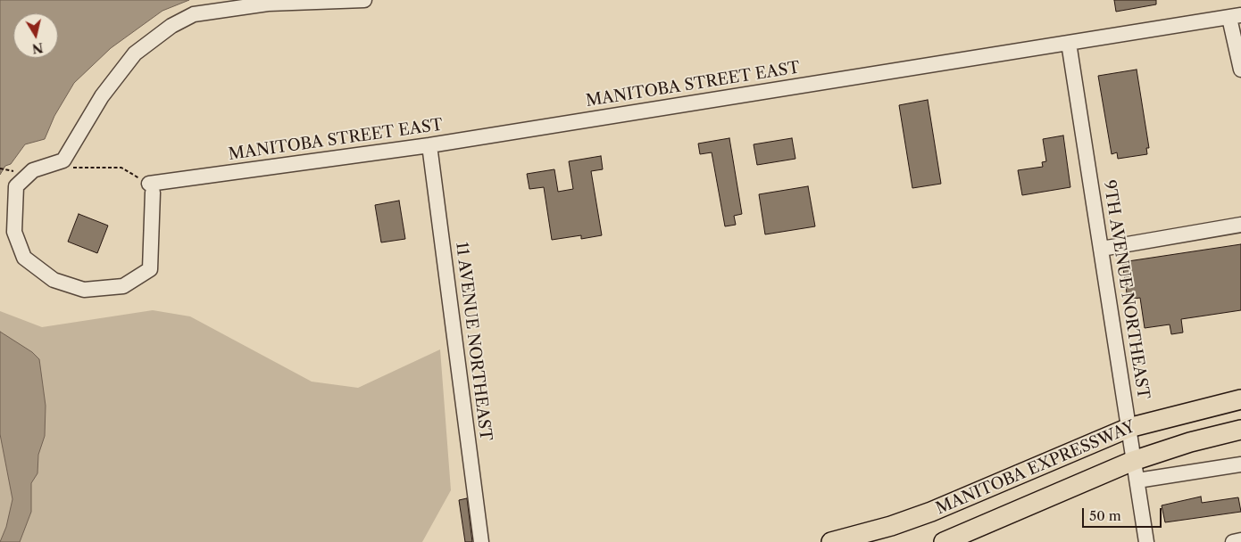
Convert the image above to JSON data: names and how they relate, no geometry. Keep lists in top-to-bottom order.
{
  "streets": {
    "main road": ["MANITOBA EXPRESSWAY"],
    "street": ["MANITOBA STREET EAST", "9TH AVENUE NORTHEAST", "11 AVENUE NORTHEAST"]
  },
  "crossings": [
    ["MANITOBA STREET EAST", "9TH AVENUE NORTHEAST"],
    ["MANITOBA STREET EAST", "11 AVENUE NORTHEAST"],
    ["9TH AVENUE NORTHEAST", "MANITOBA EXPRESSWAY"]
  ],
  "scale_bar": "50 m",
  "north": "bottom"
}
